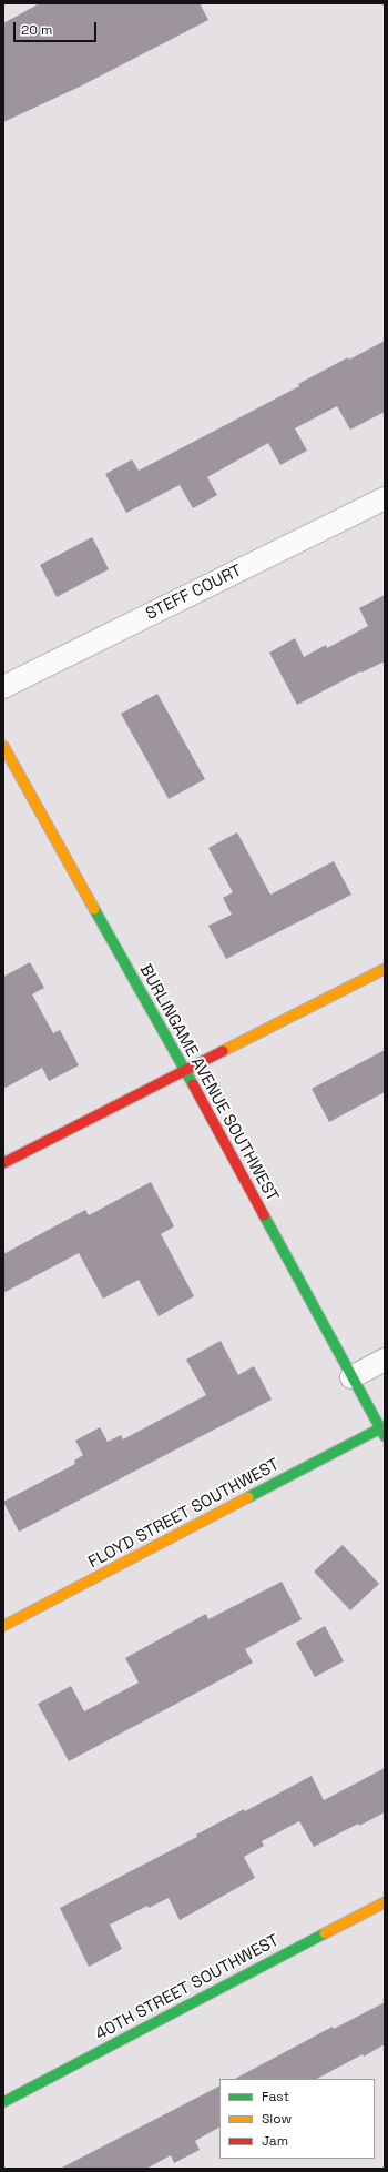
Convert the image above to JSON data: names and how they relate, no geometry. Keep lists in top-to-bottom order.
{
  "streets": {
    "street": [
      "STEFF COURT",
      "BURLINGAME AVENUE SOUTHWEST",
      "FLOYD STREET SOUTHWEST",
      "40TH STREET SOUTHWEST"
    ]
  },
  "crossings": [
    ["BURLINGAME AVENUE SOUTHWEST", "FLOYD STREET SOUTHWEST"]
  ],
  "legend": ["Fast", "Slow", "Jam"],
  "scale_bar": "20 m"
}
